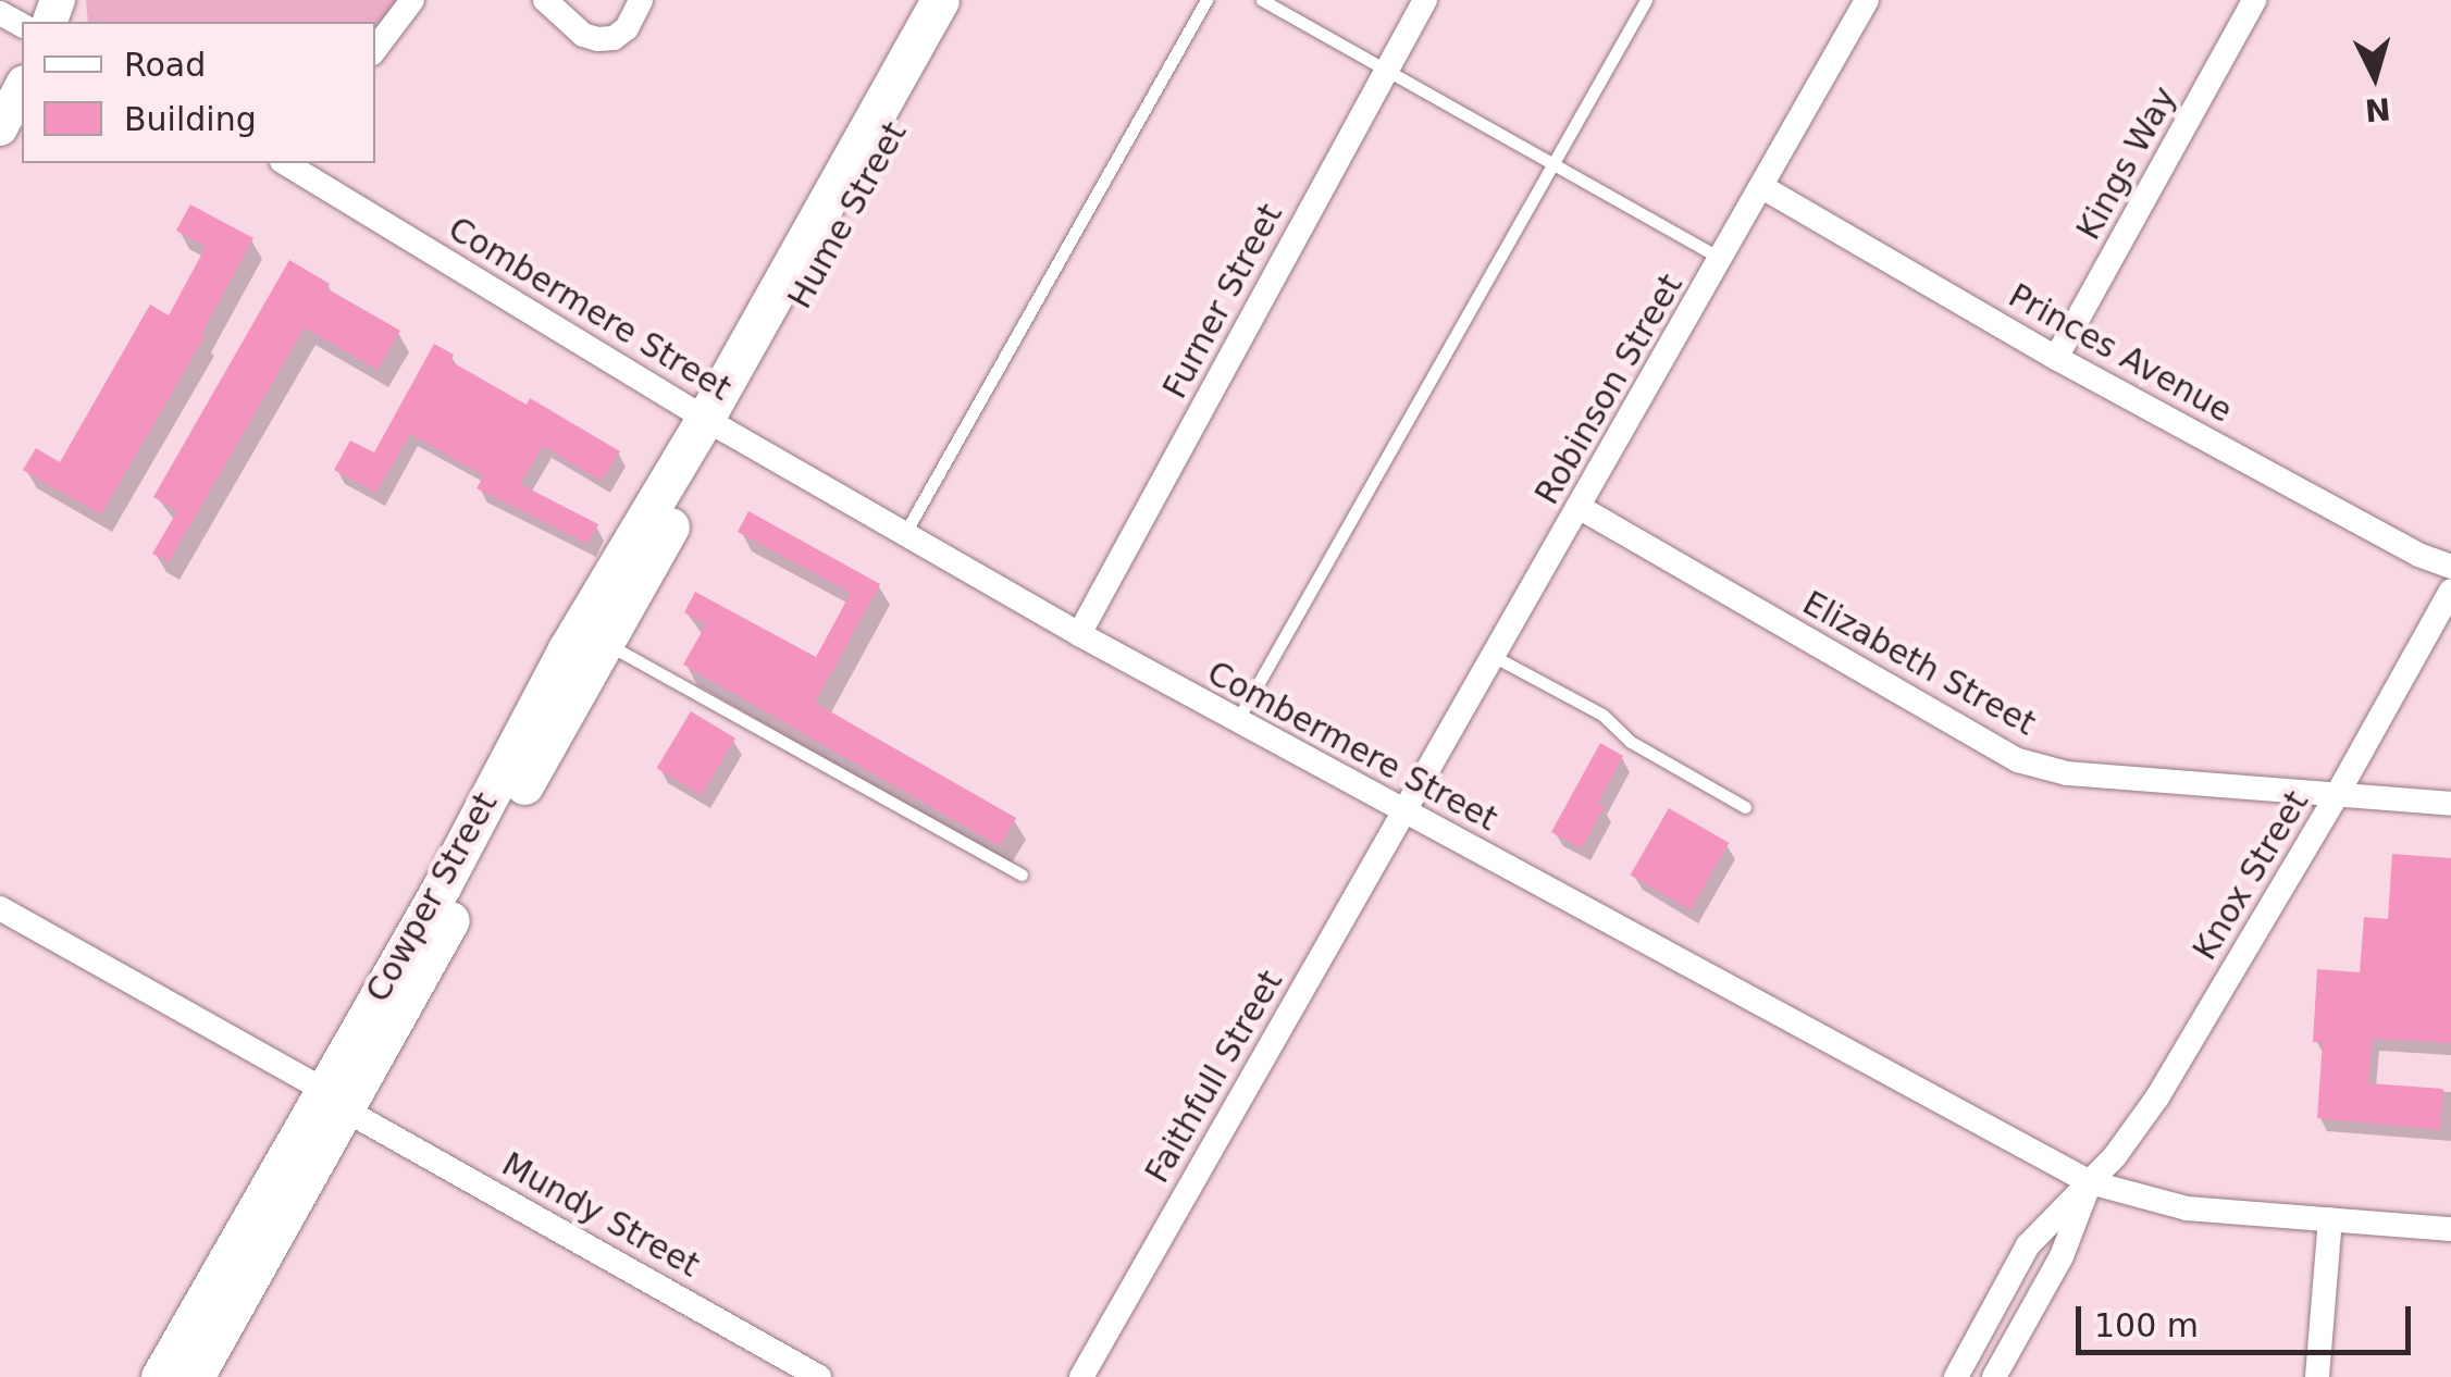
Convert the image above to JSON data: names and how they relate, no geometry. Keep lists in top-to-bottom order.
{
  "streets": {
    "main road": ["Hume Street", "Cowper Street"],
    "street": [
      "Kings Way",
      "Furner Street",
      "Combermere Street",
      "Princes Avenue",
      "Robinson Street",
      "Elizabeth Street",
      "Knox Street",
      "Faithfull Street",
      "Mundy Street"
    ]
  },
  "crossings": [
    ["Kings Way", "Princes Avenue"],
    ["Hume Street", "Combermere Street"],
    ["Hume Street", "Cowper Street"],
    ["Furner Street", "Combermere Street"],
    ["Combermere Street", "Robinson Street"],
    ["Combermere Street", "Knox Street"],
    ["Combermere Street", "Cowper Street"],
    ["Combermere Street", "Faithfull Street"],
    ["Princes Avenue", "Robinson Street"],
    ["Robinson Street", "Elizabeth Street"],
    ["Robinson Street", "Faithfull Street"],
    ["Elizabeth Street", "Knox Street"],
    ["Cowper Street", "Mundy Street"]
  ],
  "legend": ["Road", "Building"],
  "scale_bar": "100 m",
  "north": "bottom"
}
